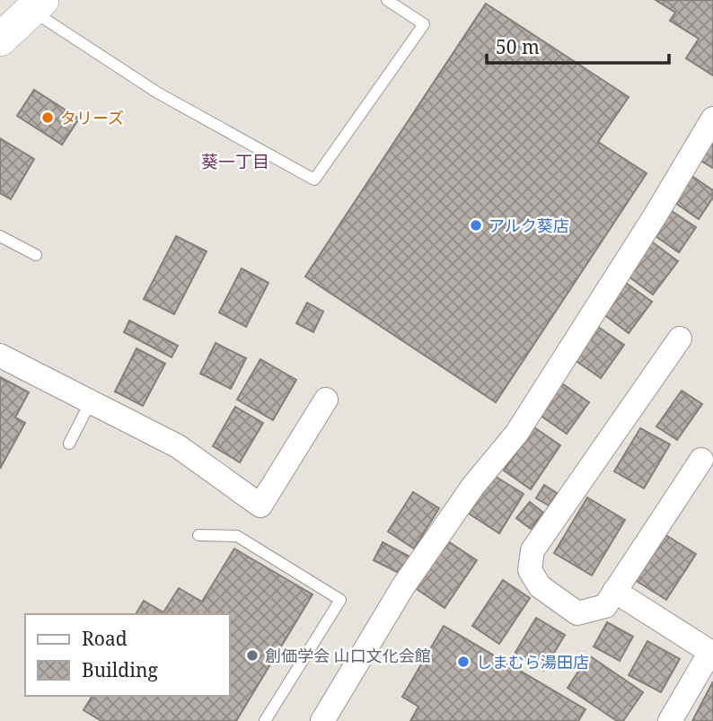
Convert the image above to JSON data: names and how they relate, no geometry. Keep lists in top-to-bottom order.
{
  "districts": ["葵一丁目"],
  "places": [
    "タリーズ",
    "アルク葵店",
    "創価学会 山口文化会館",
    "しまむら湯田店"
  ],
  "legend": ["Road", "Building"],
  "scale_bar": "50 m"
}
